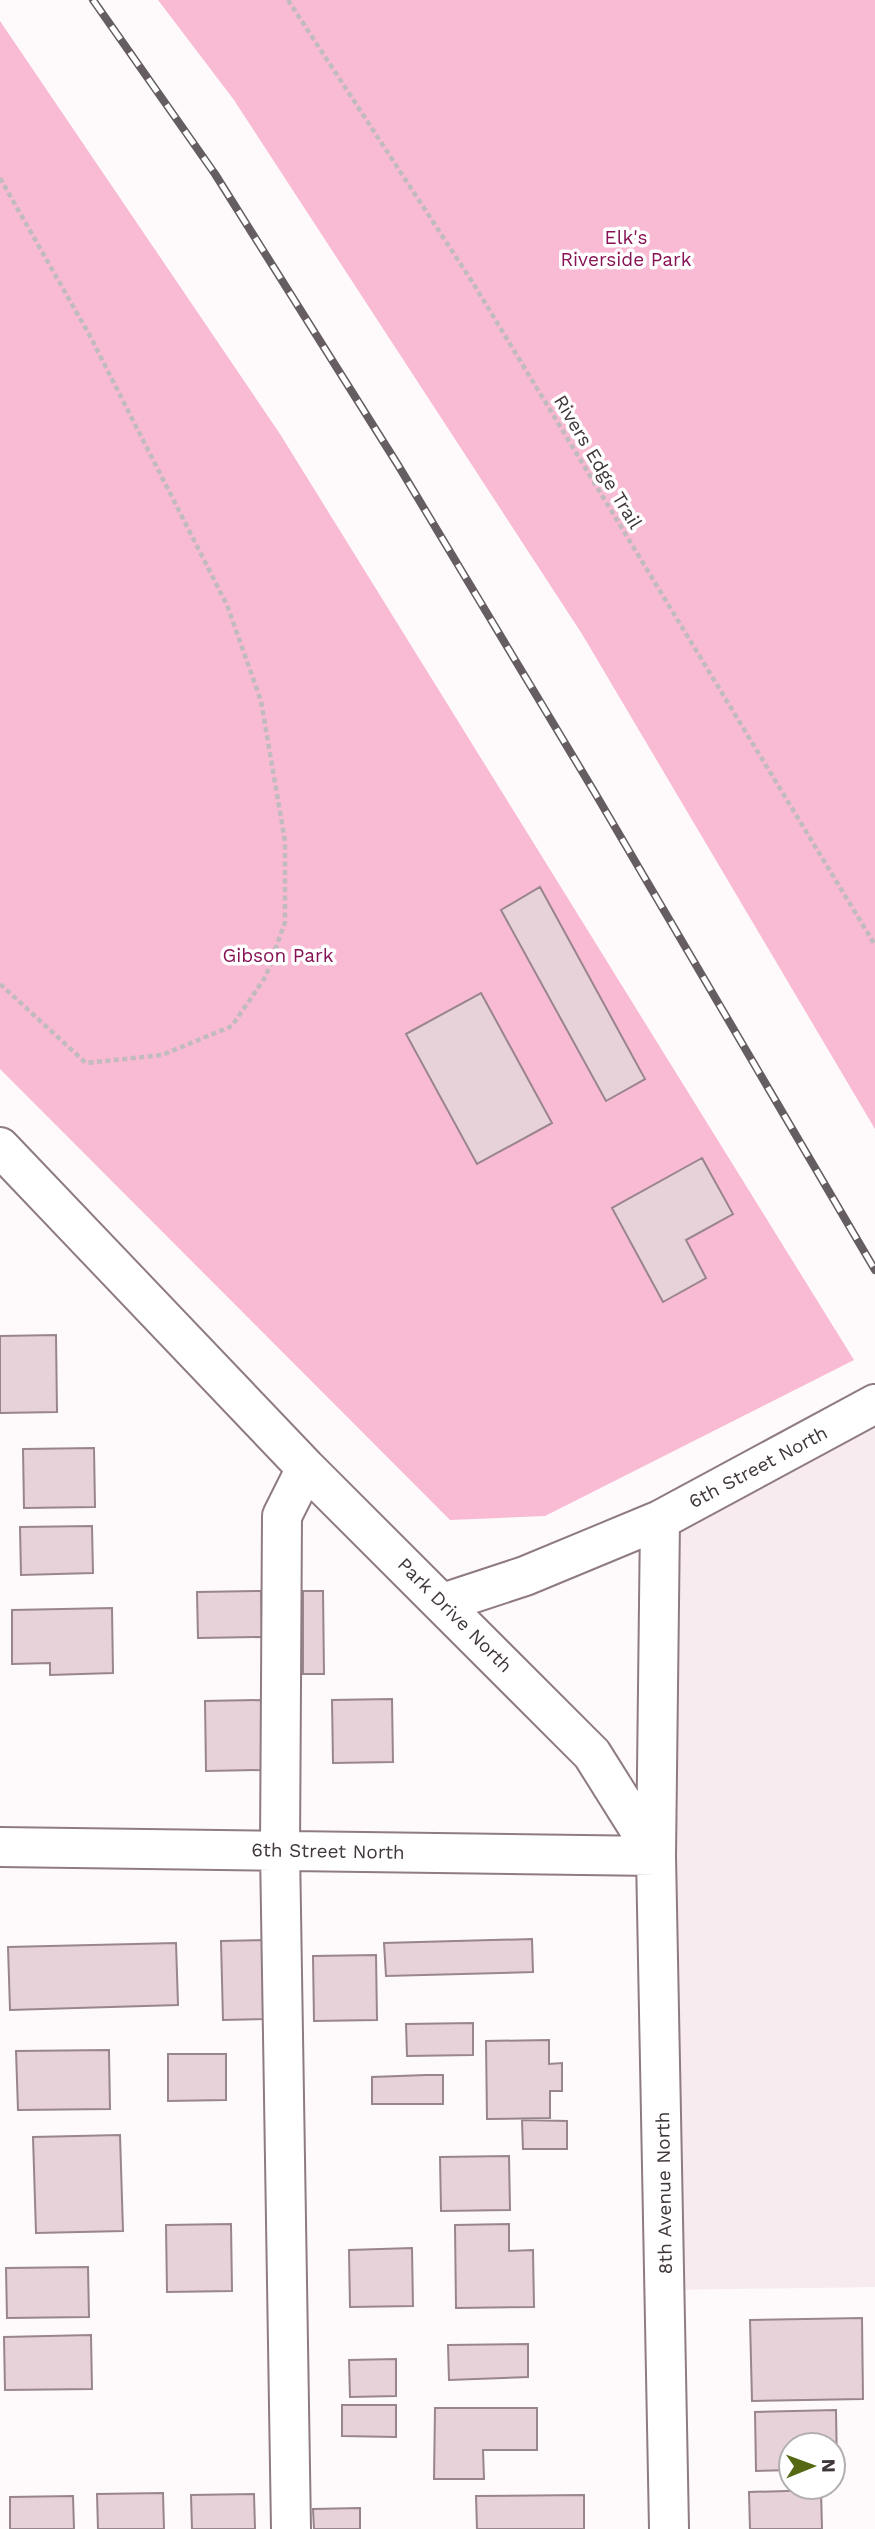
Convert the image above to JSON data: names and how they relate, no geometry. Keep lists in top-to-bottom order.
{
  "streets": {
    "street": ["6th Street North", "Park Drive North", "8th Avenue North"],
    "path": ["Rivers Edge Trail"]
  },
  "crossings": [
    ["6th Street North", "Park Drive North"],
    ["6th Street North", "8th Avenue North"],
    ["Park Drive North", "8th Avenue North"]
  ],
  "parks": ["Elk's Riverside Park", "Gibson Park"],
  "north": "right"
}
